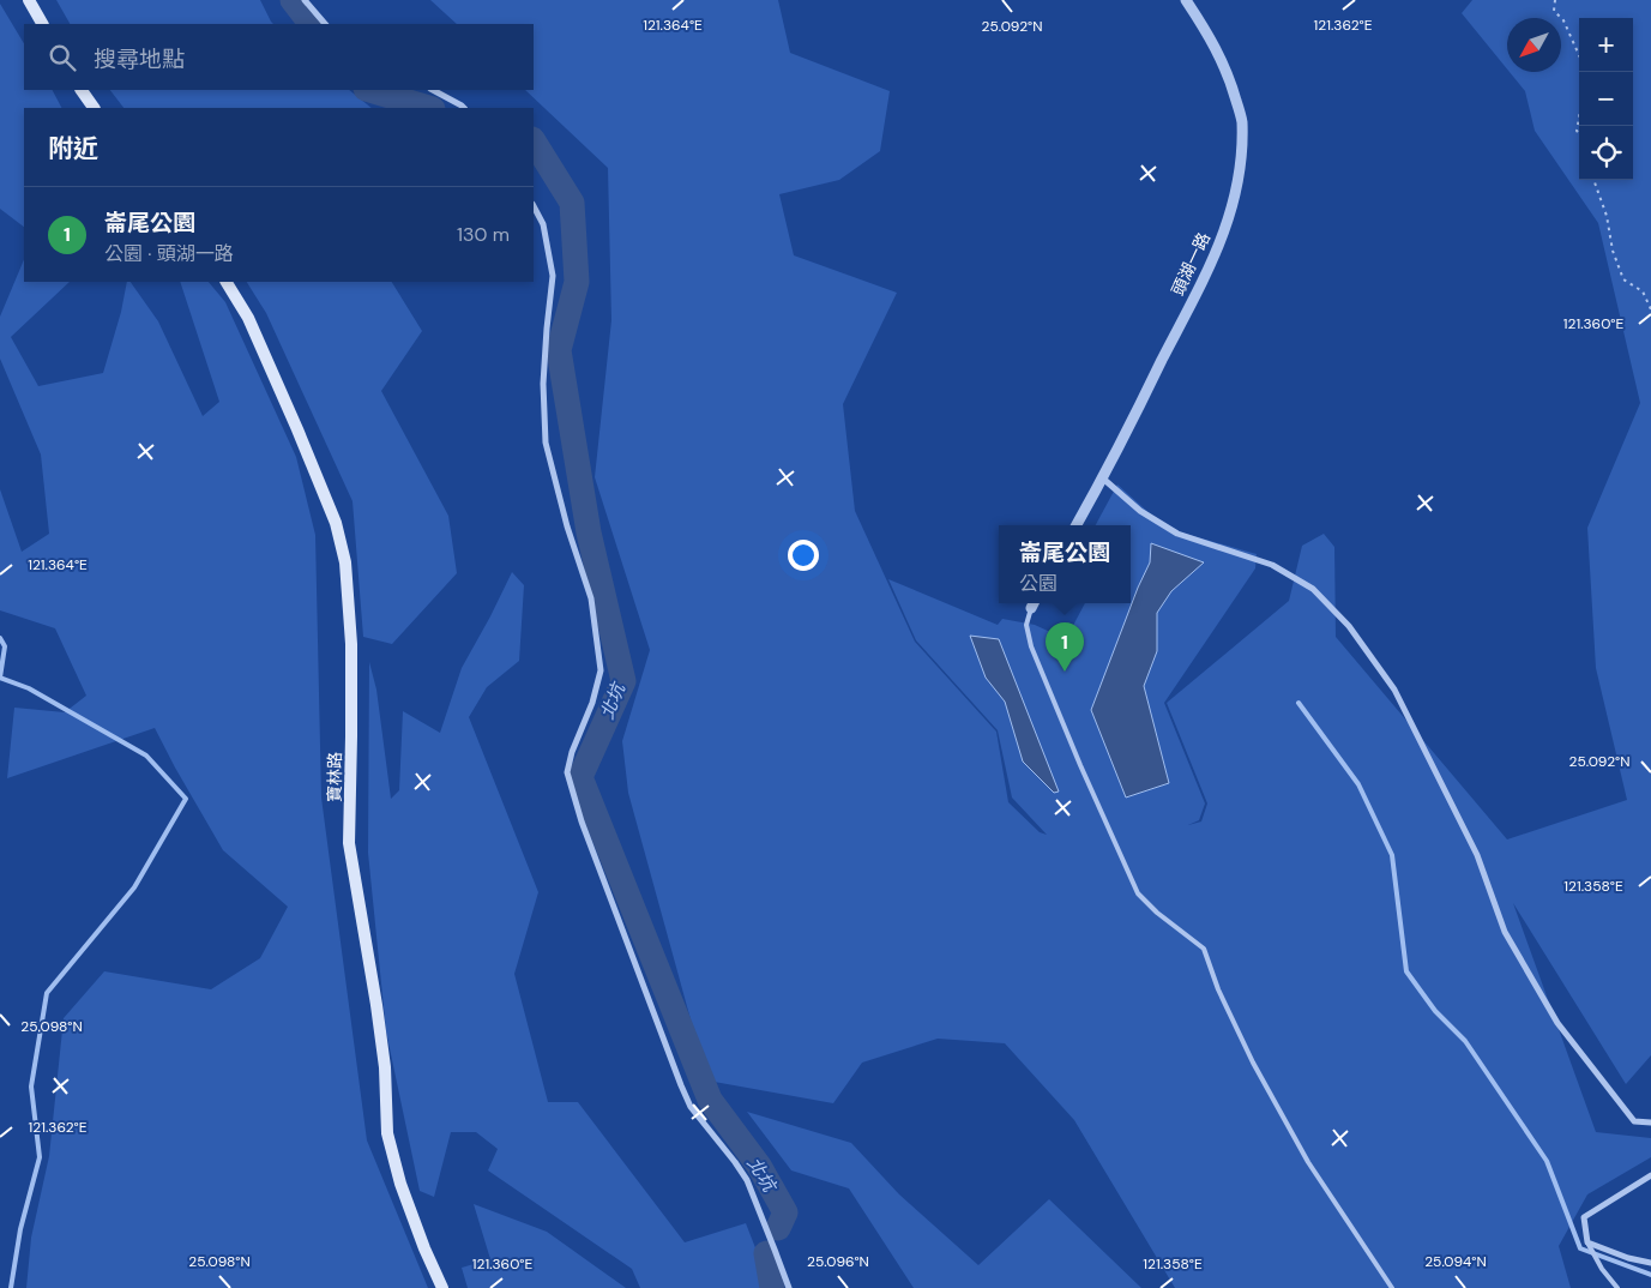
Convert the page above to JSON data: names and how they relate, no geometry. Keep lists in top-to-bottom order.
{
  "streets": {
    "main road": ["寶林路"],
    "street": ["頭湖一路"]
  },
  "water": ["北坑"],
  "north": "bottom left",
  "page": {
    "map_buttons": ["+", "−"],
    "search": "搜尋地點",
    "heading": "附近",
    "list": [
      {
        "mark": "1",
        "name": "崙尾公園",
        "note": "公園 · 頭湖一路",
        "value": "130 m"
      }
    ],
    "popup": ["崙尾公園", "公園"],
    "pins": "1"
  },
  "coordinates": [
    "121.364°E",
    "121.362°E",
    "25.092°N",
    "121.360°E",
    "121.358°E",
    "25.098°N",
    "25.096°N",
    "25.094°N"
  ]
}
